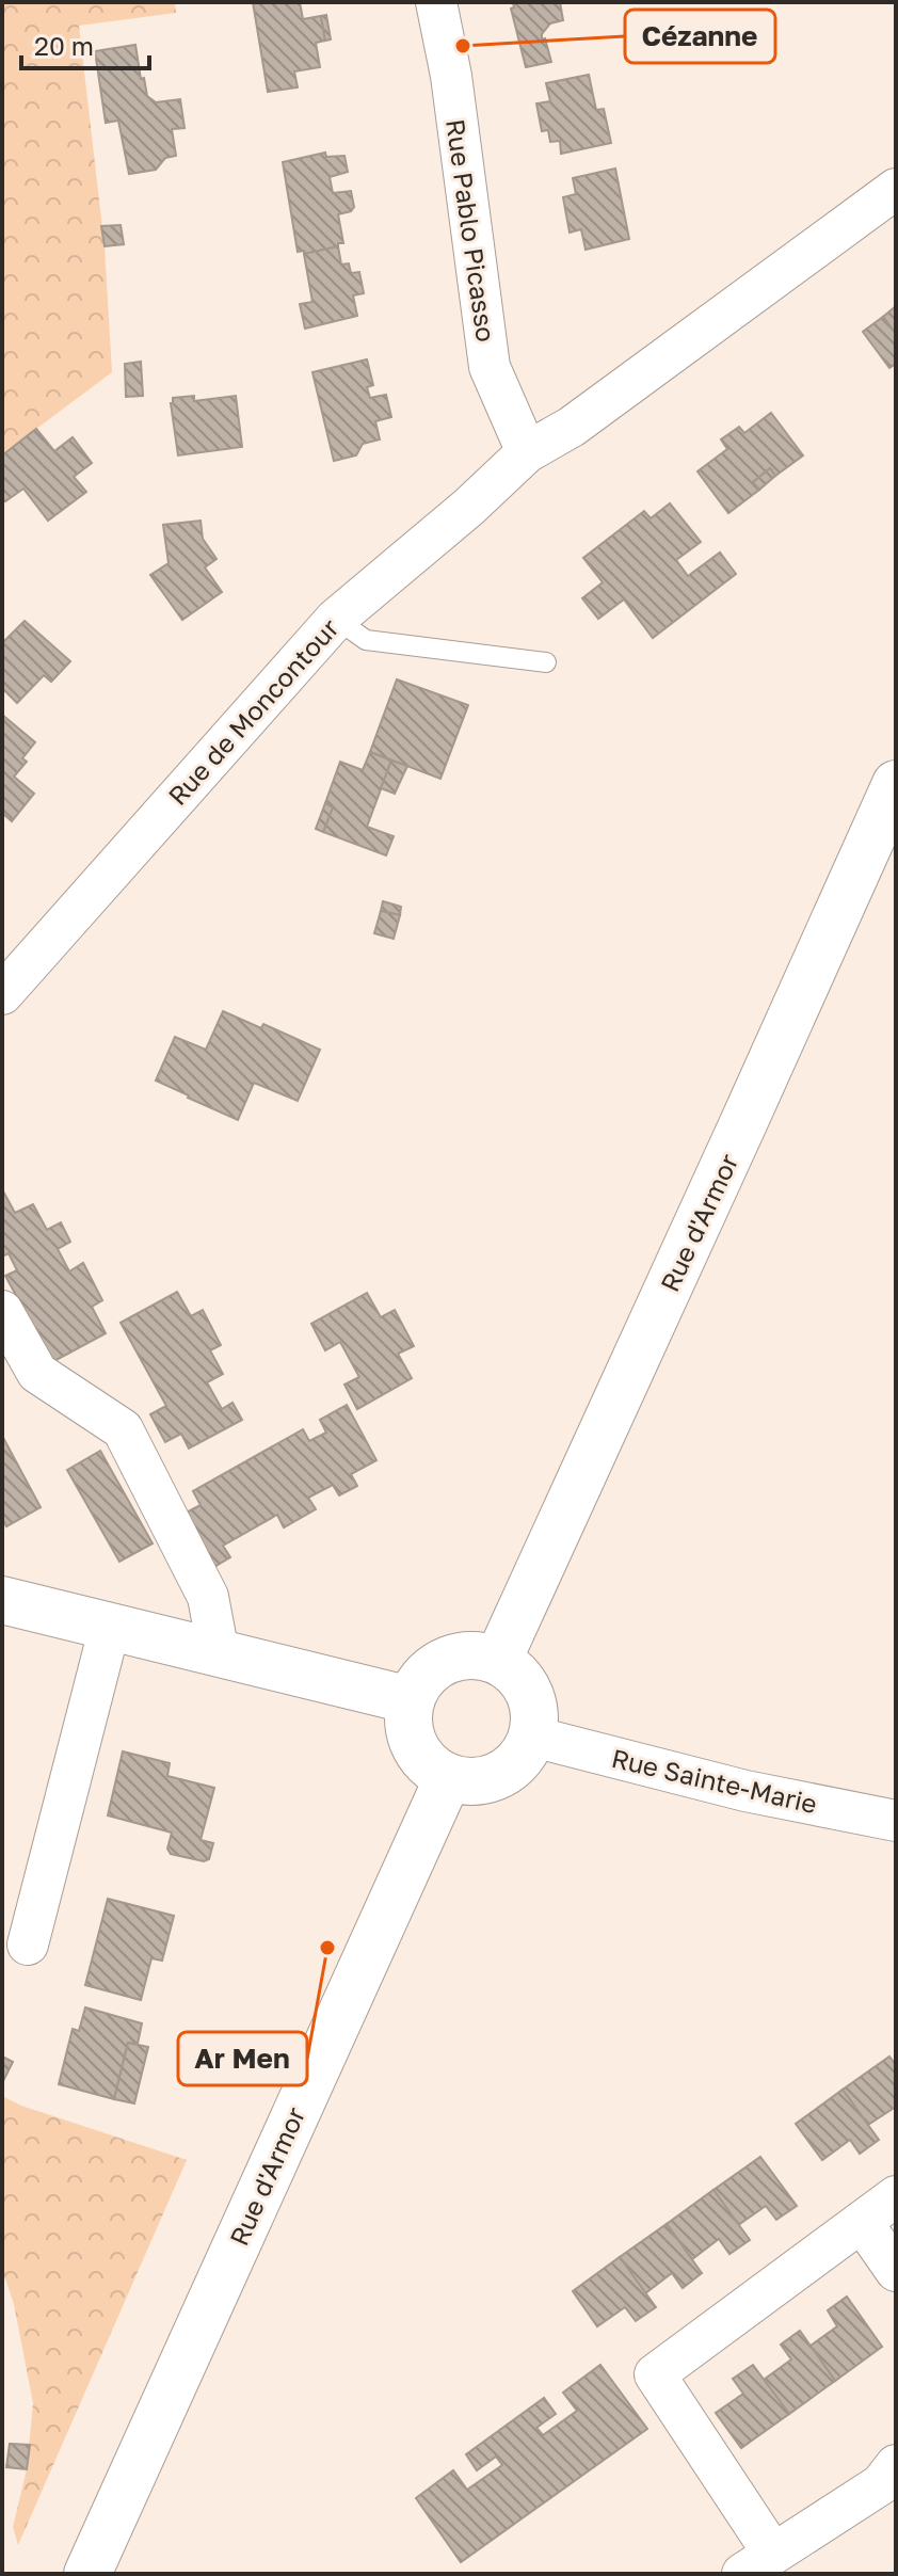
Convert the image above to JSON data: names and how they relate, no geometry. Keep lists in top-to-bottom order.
{
  "streets": {
    "main road": ["Rue d'Armor"],
    "street": ["Rue Pablo Picasso", "Rue de Moncontour", "Rue Sainte-Marie"]
  },
  "crossings": [
    ["Rue Pablo Picasso", "Rue de Moncontour"],
    ["Rue d'Armor", "Rue Sainte-Marie"]
  ],
  "places": ["Cézanne", "Ar Men"],
  "scale_bar": "20 m"
}
